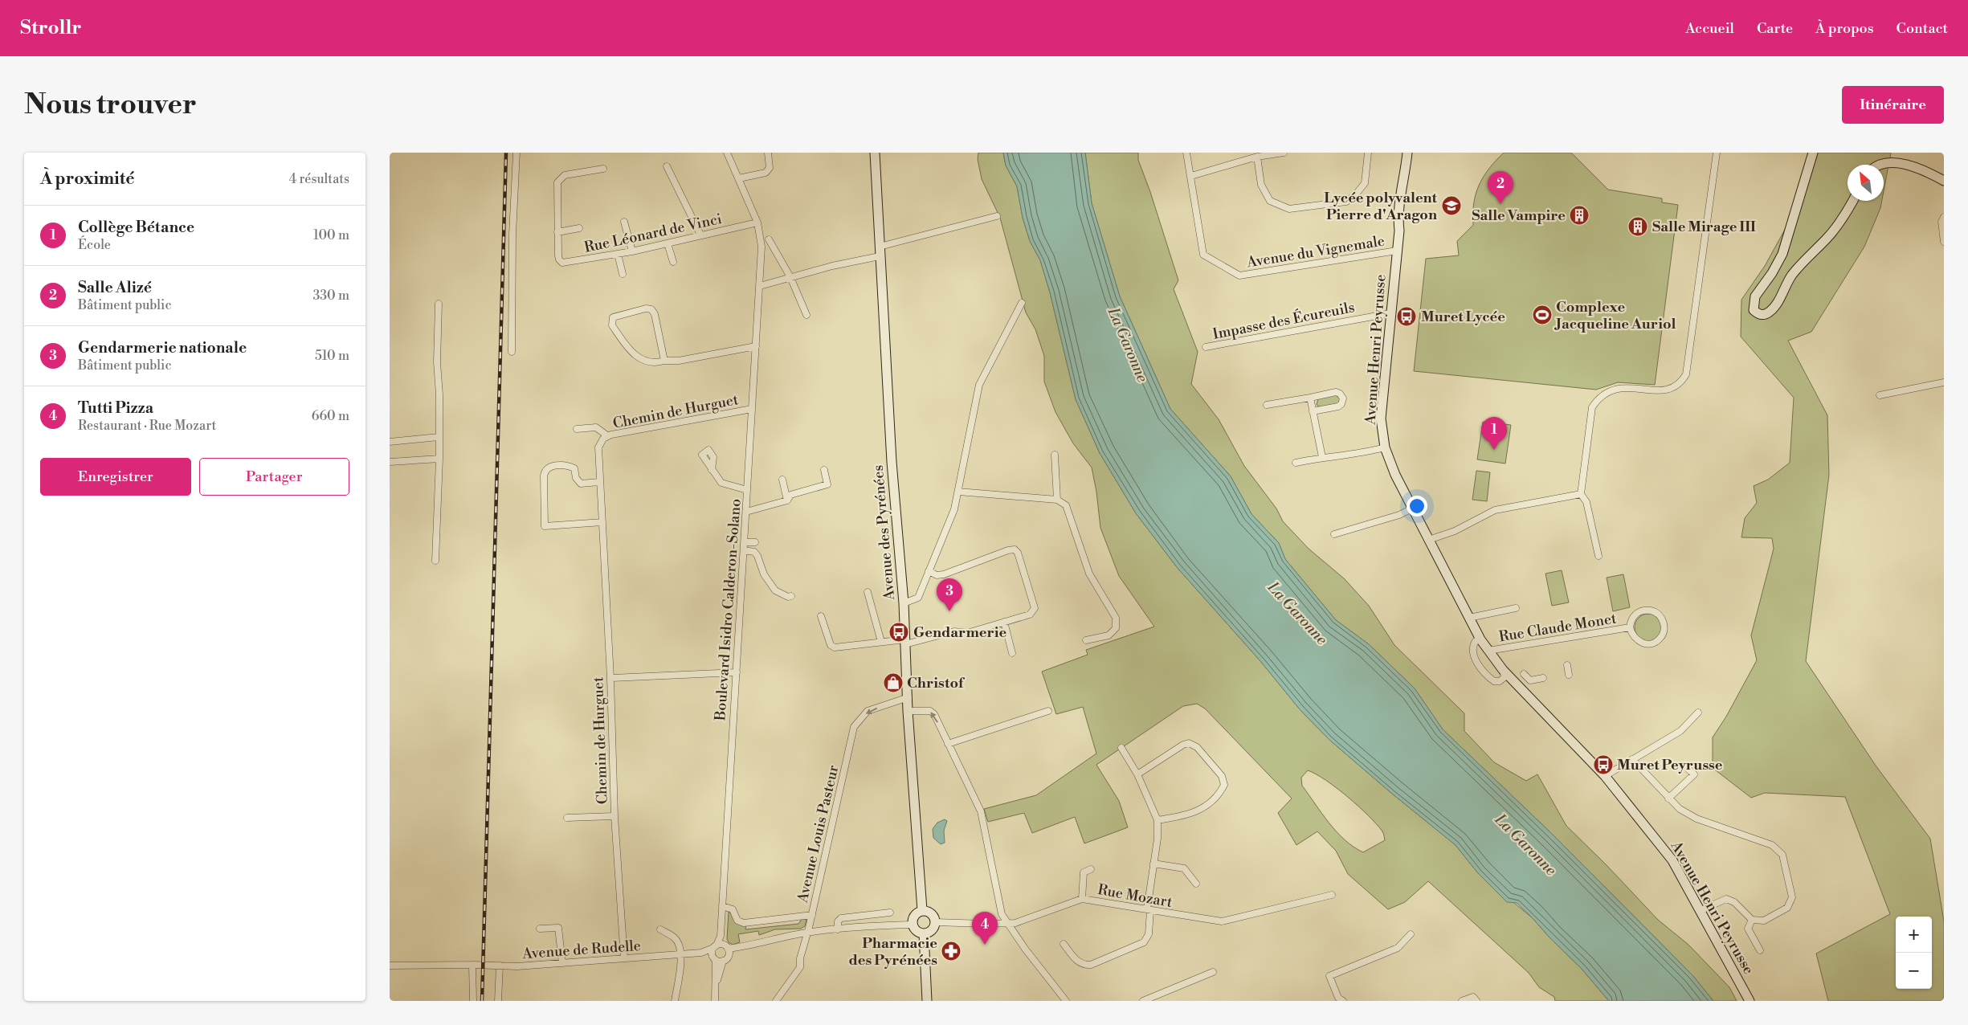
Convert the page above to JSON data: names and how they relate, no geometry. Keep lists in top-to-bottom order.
{
  "streets": {
    "main road": ["Avenue Henri Peyrusse", "Avenue des Pyrénées"],
    "street": [
      "Rue Léonard de Vinci",
      "Avenue du Vignemale",
      "Impasse des Écureuils",
      "Chemin de Hurguet",
      "Boulevard Isidro Calderon-Solano",
      "Rue Claude Monet",
      "Avenue Louis Pasteur",
      "Rue Mozart",
      "Avenue de Rudelle"
    ]
  },
  "crossings": [
    ["Rue Léonard de Vinci", "Boulevard Isidro Calderon-Solano"],
    ["Avenue du Vignemale", "Avenue Henri Peyrusse"],
    ["Impasse des Écureuils", "Avenue Henri Peyrusse"],
    ["Avenue Henri Peyrusse", "Rue Claude Monet"],
    ["Chemin de Hurguet", "Boulevard Isidro Calderon-Solano"],
    ["Chemin de Hurguet", "Avenue de Rudelle"],
    ["Avenue des Pyrénées", "Avenue Louis Pasteur"],
    ["Avenue des Pyrénées", "Rue Mozart"],
    ["Boulevard Isidro Calderon-Solano", "Avenue de Rudelle"]
  ],
  "one_way": ["Avenue Louis Pasteur"],
  "water": ["La Garonne"],
  "places": {
    "school or university": ["Lycée polyvalent Pierre d'Aragon"],
    "building": ["Salle Vampire", "Salle Mirage III"],
    "sports": ["Complexe Jacqueline Auriol"],
    "bus stop": ["Muret Lycée", "Gendarmerie", "Muret Peyrusse"],
    "shop": ["Christof"],
    "pharmacy": ["Pharmacie des Pyrénées"]
  },
  "north": "top left",
  "page": {
    "header": "Strollr",
    "nav": [
      "Accueil",
      "Carte",
      "À propos",
      "Contact"
    ],
    "buttons": [
      "Itinéraire",
      ["Enregistrer", "Partager"]
    ],
    "title": "Nous trouver",
    "heading": ["À proximité", "4 résultats"],
    "pins": [
      "2",
      "1",
      "3",
      "4"
    ],
    "list": [
      {
        "mark": "1",
        "name": "Collège Bétance",
        "note": "École",
        "value": "100 m"
      },
      {
        "mark": "2",
        "name": "Salle Alizé",
        "note": "Bâtiment public",
        "value": "330 m"
      },
      {
        "mark": "3",
        "name": "Gendarmerie nationale",
        "note": "Bâtiment public",
        "value": "510 m"
      },
      {
        "mark": "4",
        "name": "Tutti Pizza",
        "note": "Restaurant · Rue Mozart",
        "value": "660 m"
      }
    ],
    "map_buttons": ["+", "−"]
  }
}
